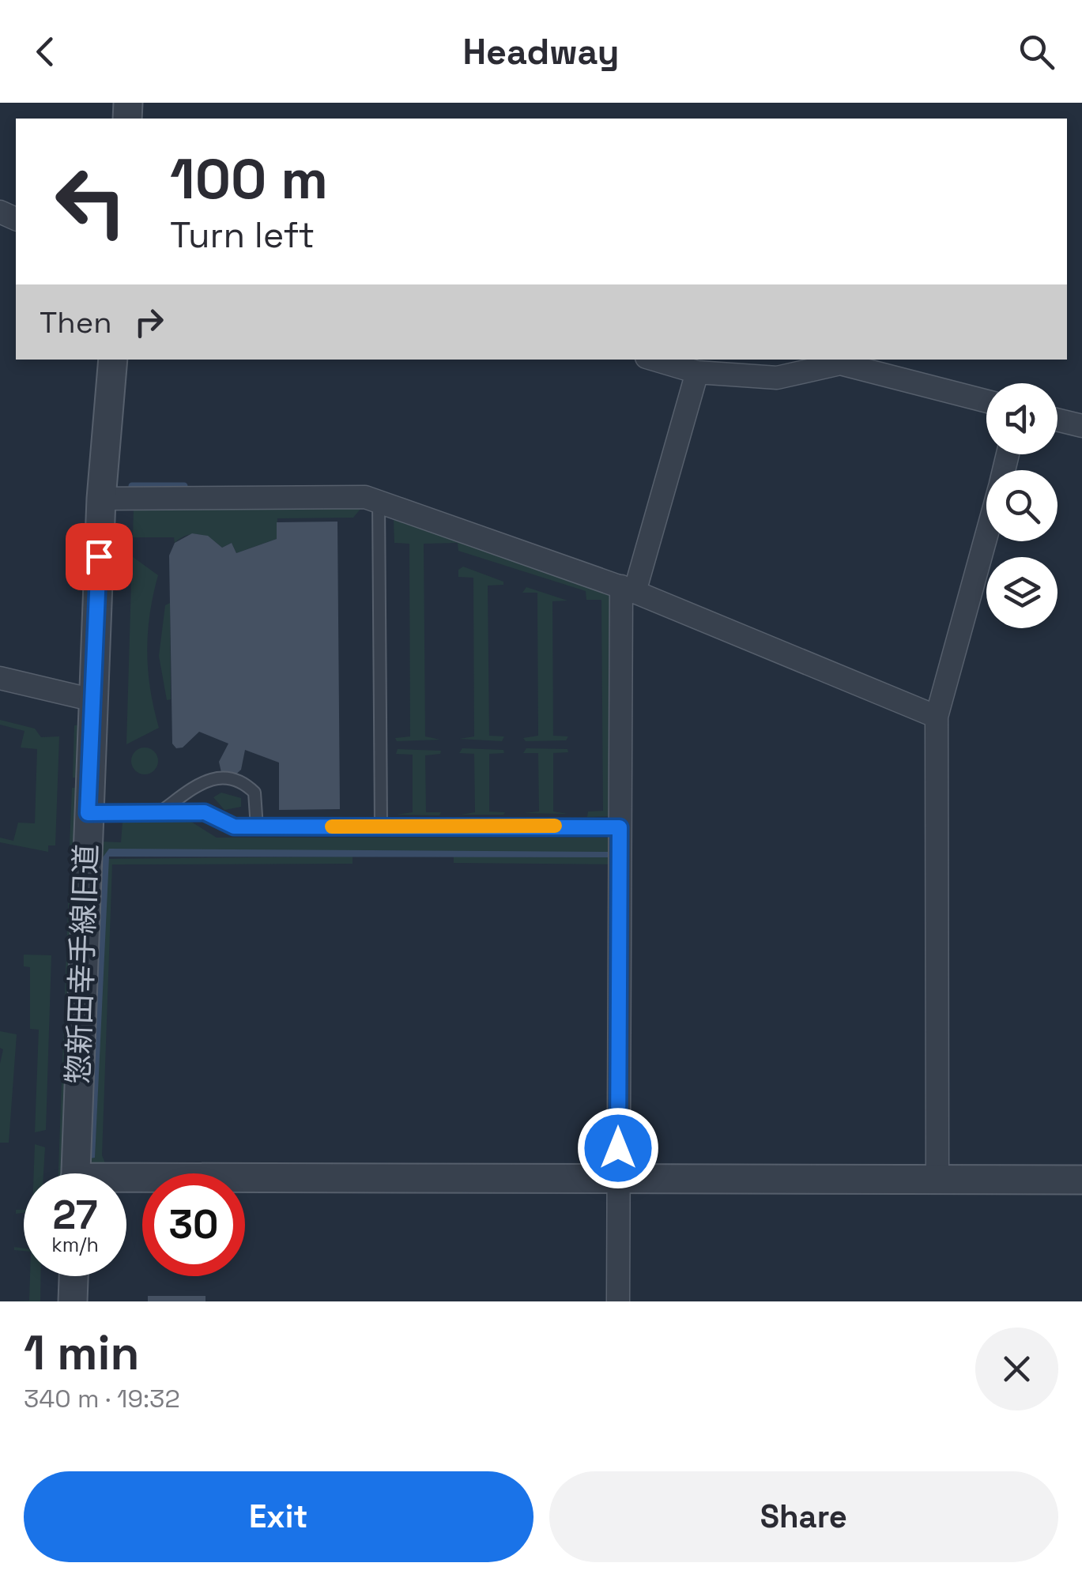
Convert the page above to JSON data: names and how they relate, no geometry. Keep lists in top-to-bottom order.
{
  "streets": {
    "street": ["惣新田幸手線旧道"]
  },
  "page": {
    "header": "Headway",
    "turn": ["100 m", "Turn left"],
    "then": "Then",
    "speed": "27 km/h",
    "limit": "30",
    "heading": ["1 min", "340 m · 19:32"],
    "buttons": ["Exit", "Share"]
  }
}
